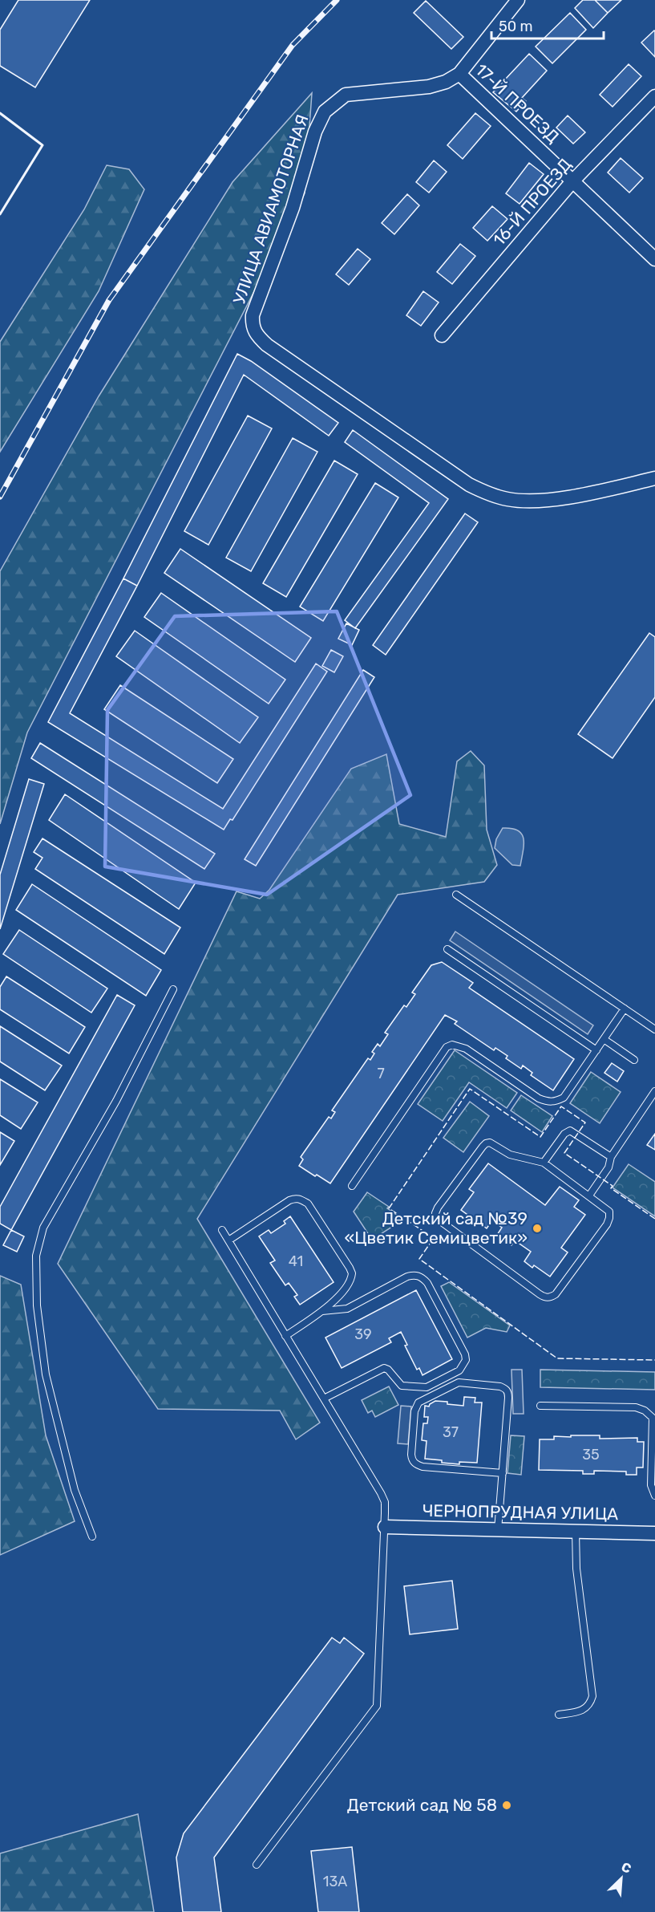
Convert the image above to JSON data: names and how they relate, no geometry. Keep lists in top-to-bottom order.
{
  "streets": {
    "street": [
      "17-Й ПРОЕЗД",
      "16-Й ПРОЕЗД",
      "УЛИЦА АВИАМОТОРНАЯ",
      "ЧЕРНОПРУДНАЯ УЛИЦА"
    ]
  },
  "crossings": [
    ["17-Й ПРОЕЗД", "16-Й ПРОЕЗД"],
    ["17-Й ПРОЕЗД", "УЛИЦА АВИАМОТОРНАЯ"]
  ],
  "places": ["Детский сад №39 «Цветик Семицветик»", "Детский сад № 58"],
  "house_numbers": [
    "7",
    "41",
    "39",
    "37",
    "35",
    "13А"
  ],
  "scale_bar": "50 m",
  "north": "top right"
}
